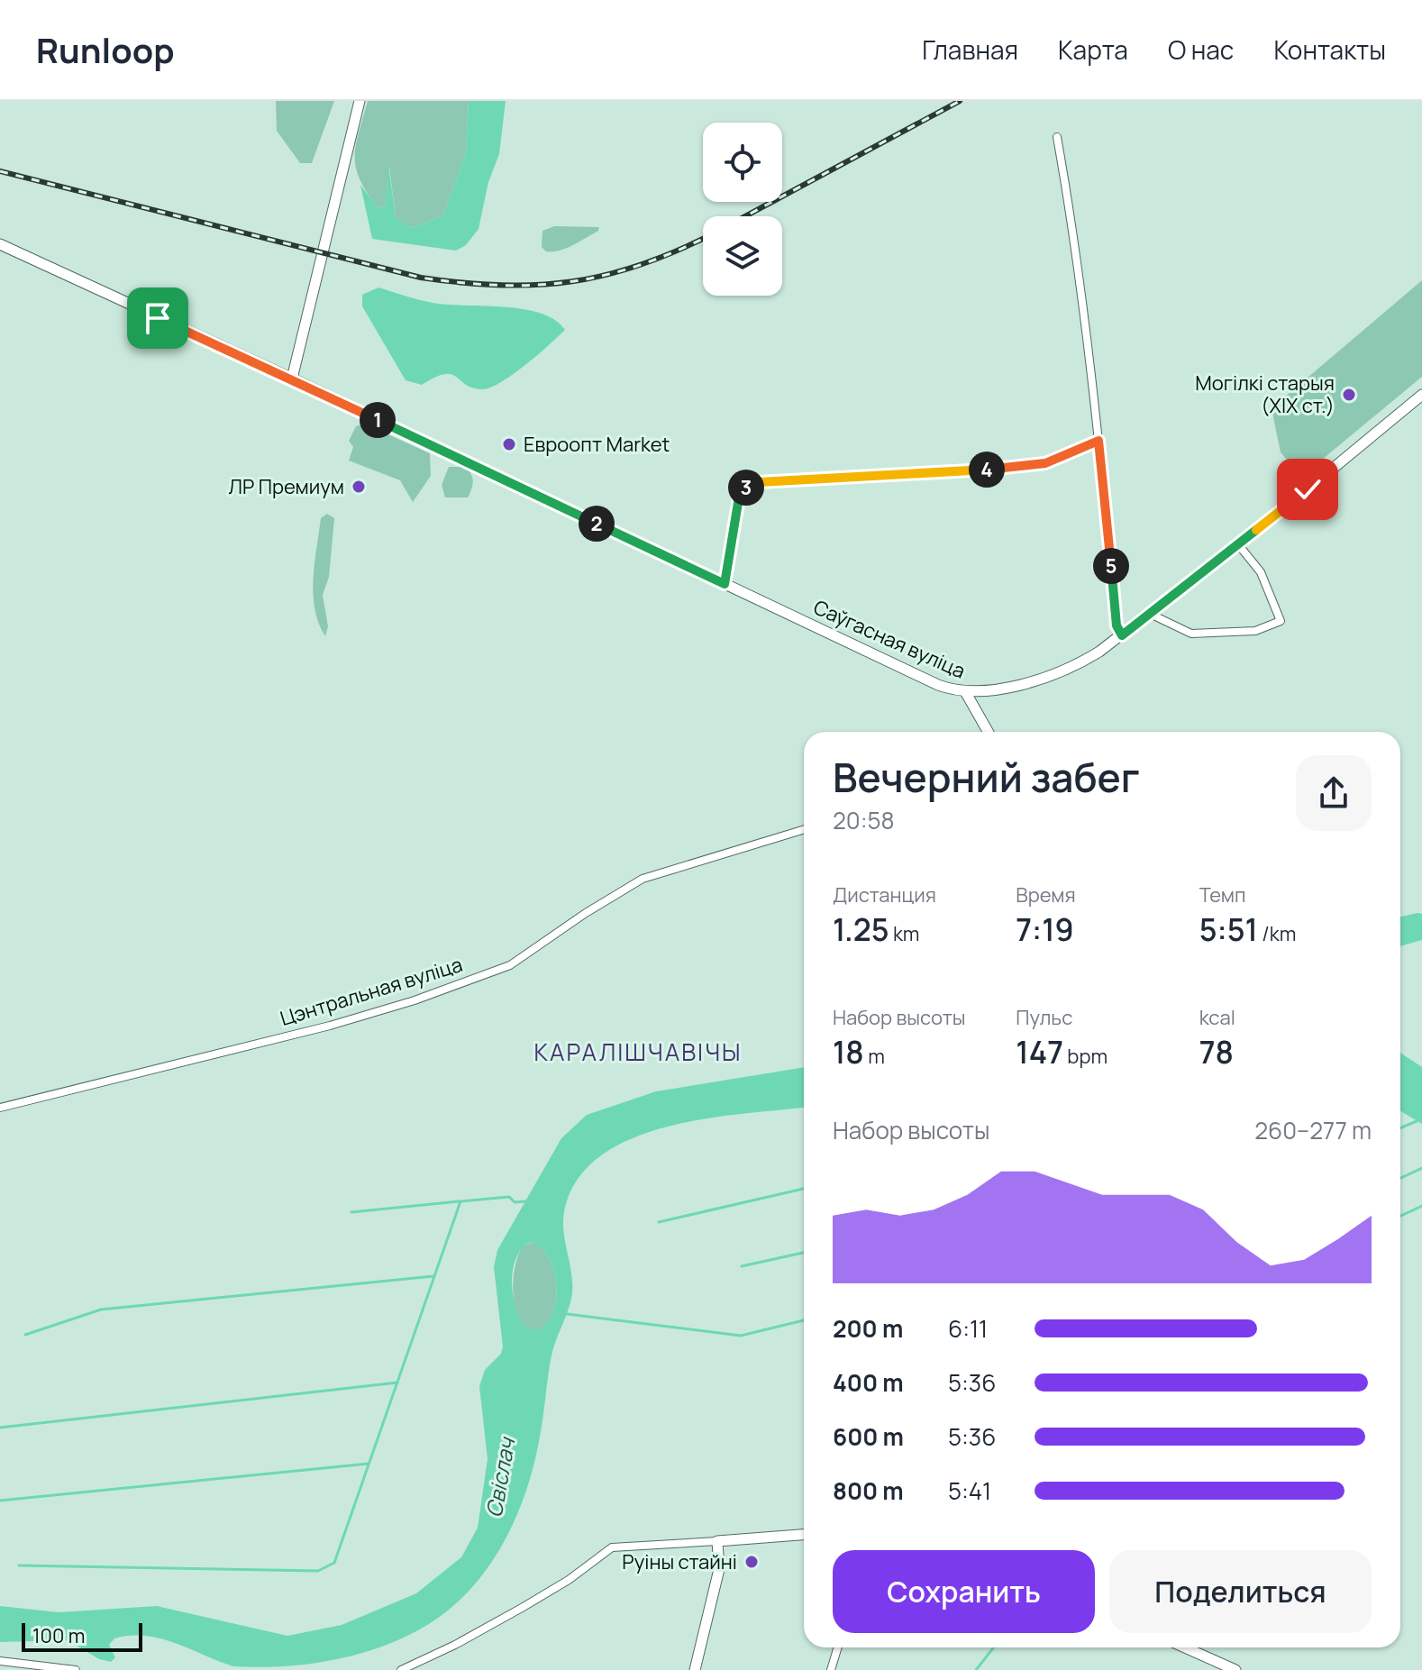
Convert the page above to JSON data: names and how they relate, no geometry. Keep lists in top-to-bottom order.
{
  "streets": {
    "main road": ["Саўгасная вуліца"],
    "street": ["Цэнтральная вуліца"]
  },
  "districts": ["КАРАЛІШЧАВІЧЫ"],
  "water": ["Свіслач"],
  "places": [
    "Могілкі старыя (XIX ст.)",
    "Евроопт Market",
    "ЛР Премиум",
    "Руіны стайні"
  ],
  "scale_bar": "100 m",
  "page": {
    "header": "Runloop",
    "nav": [
      "Главная",
      "Карта",
      "О нас",
      "Контакты"
    ],
    "pins": [
      "1",
      "4",
      "3",
      "2",
      "5"
    ],
    "heading": ["Вечерний забег", "20:58"],
    "stats": [
      ["Дистанция", "1.25 km"],
      ["Время", "7:19"],
      ["Темп", "5:51 /km"],
      ["Набор высоты", "18 m"],
      ["Пульс", "147 bpm"],
      ["kcal", "78"]
    ],
    "chart": ["Набор высоты", "260–277 m"],
    "list": [
      {
        "name": "200 m",
        "note": "6:11"
      },
      {
        "name": "400 m",
        "note": "5:36"
      },
      {
        "name": "600 m",
        "note": "5:36"
      },
      {
        "name": "800 m",
        "note": "5:41"
      }
    ],
    "buttons": ["Сохранить", "Поделиться"],
    "scale": "100 m"
  }
}
